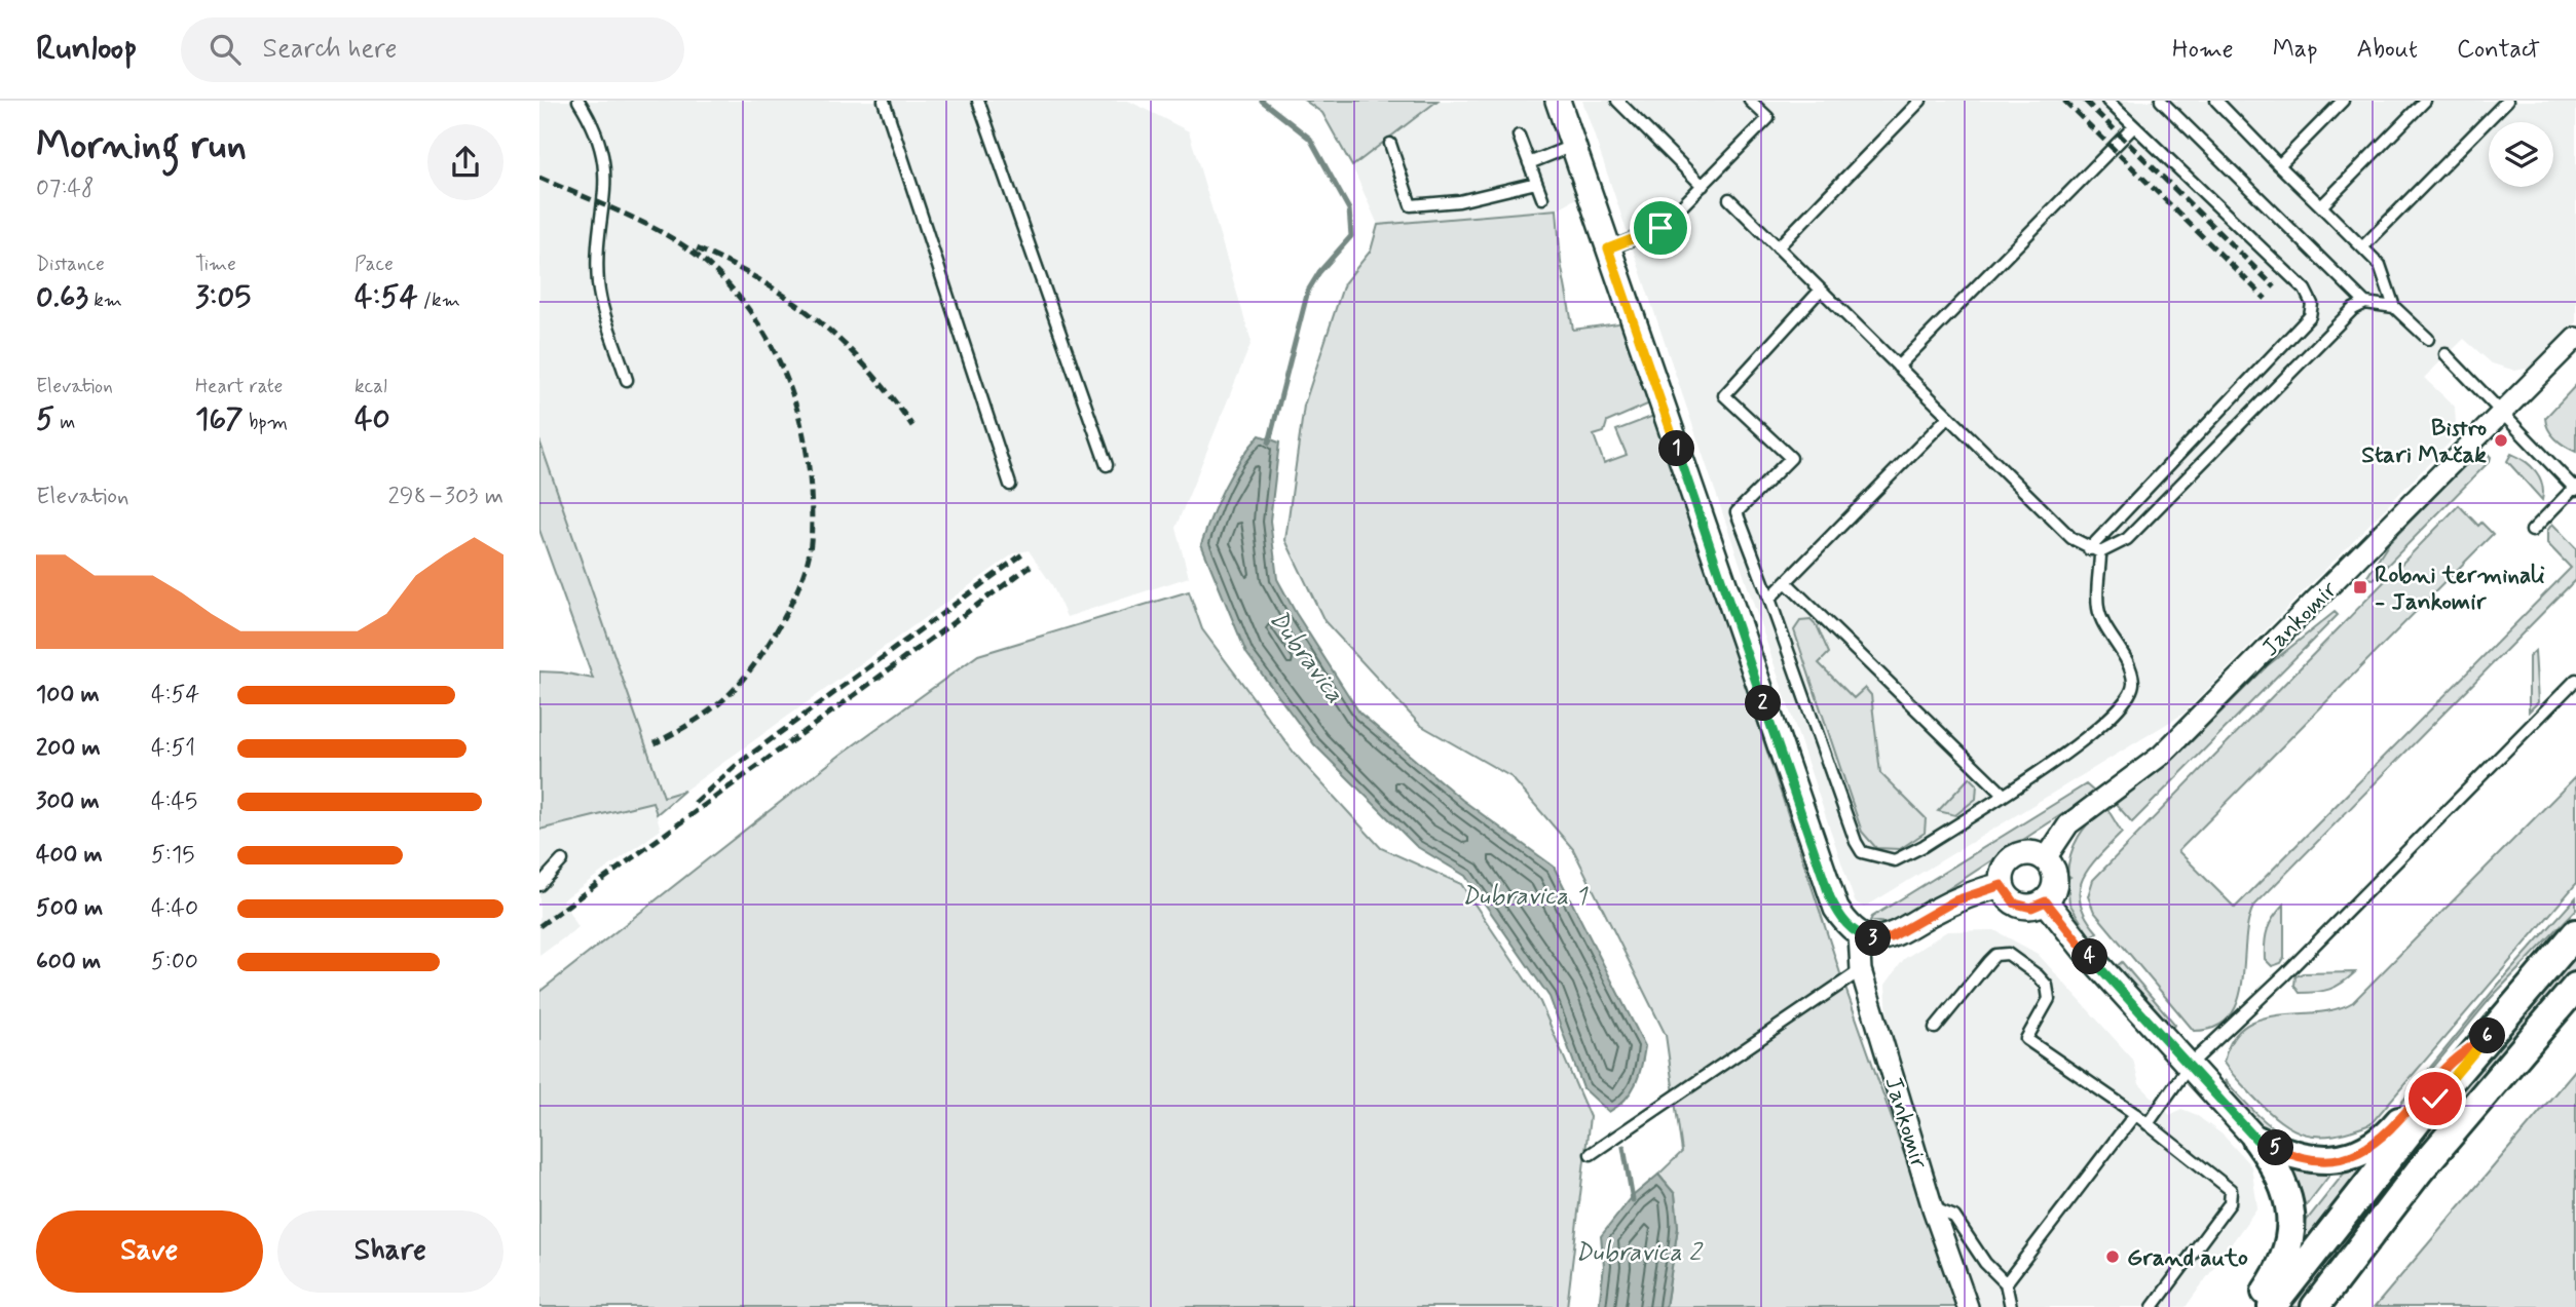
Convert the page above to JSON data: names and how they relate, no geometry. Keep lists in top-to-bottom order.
{
  "streets": {
    "street": ["Jankomir"]
  },
  "water": ["Dubravica", "Dubravica 1", "Dubravica 2"],
  "places": {
    "other": ["Bistro Stari Mačak", "Grand auto"],
    "transit": ["Robni terminali - Jankomir"]
  },
  "page": {
    "header": "Runloop",
    "search": "Search here",
    "nav": [
      "Home",
      "Map",
      "About",
      "Contact"
    ],
    "heading": ["Morning run", "07:48"],
    "stats": [
      ["Distance", "0.63 km"],
      ["Time", "3:05"],
      ["Pace", "4:54 /km"],
      ["Elevation", "5 m"],
      ["Heart rate", "167 bpm"],
      ["kcal", "40"]
    ],
    "pins": [
      "1",
      "2",
      "3",
      "4",
      "6",
      "5"
    ],
    "chart": ["Elevation", "298–303 m"],
    "list": [
      {
        "name": "100 m",
        "note": "4:54"
      },
      {
        "name": "200 m",
        "note": "4:51"
      },
      {
        "name": "300 m",
        "note": "4:45"
      },
      {
        "name": "400 m",
        "note": "5:15"
      },
      {
        "name": "500 m",
        "note": "4:40"
      },
      {
        "name": "600 m",
        "note": "5:00"
      }
    ],
    "buttons": ["Save", "Share"]
  }
}
